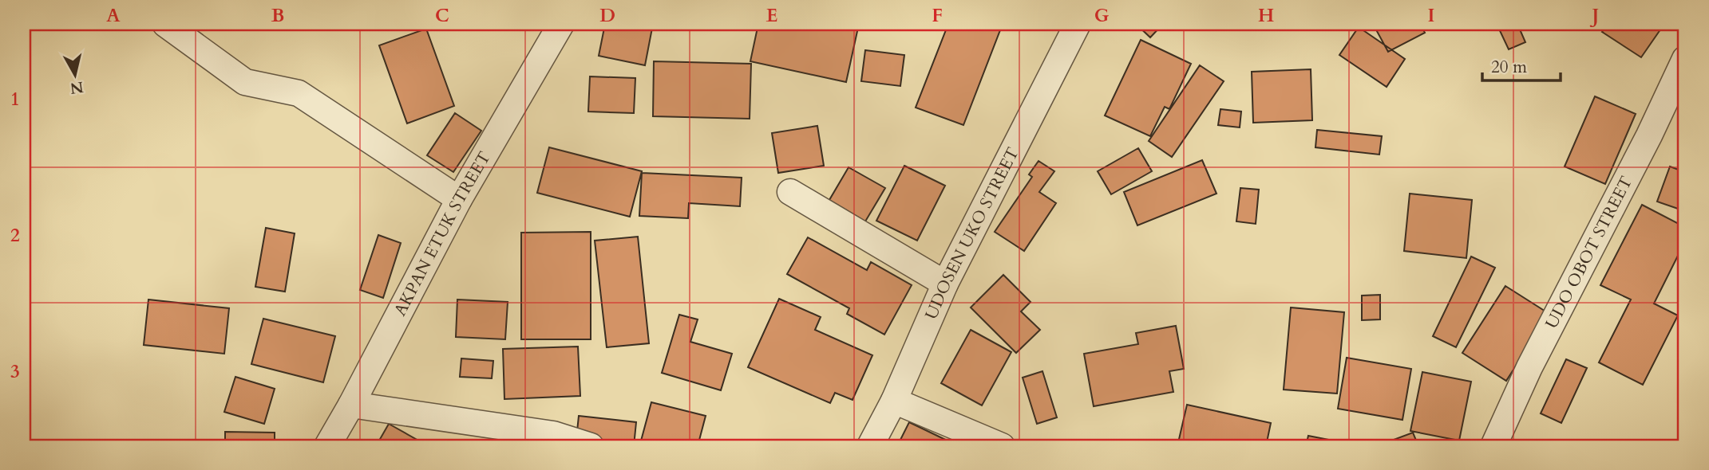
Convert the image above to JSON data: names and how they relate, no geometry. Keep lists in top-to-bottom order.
{
  "streets": {
    "street": ["AKPAN ETUK STREET", "UDOSEN UKO STREET", "UDO OBOT STREET"]
  },
  "scale_bar": "20 m",
  "north": "bottom",
  "grid": {
    "columns": [
      "A",
      "B",
      "C",
      "D",
      "E",
      "F",
      "G",
      "H",
      "I",
      "J"
    ],
    "rows": ["1", "2", "3"]
  }
}
